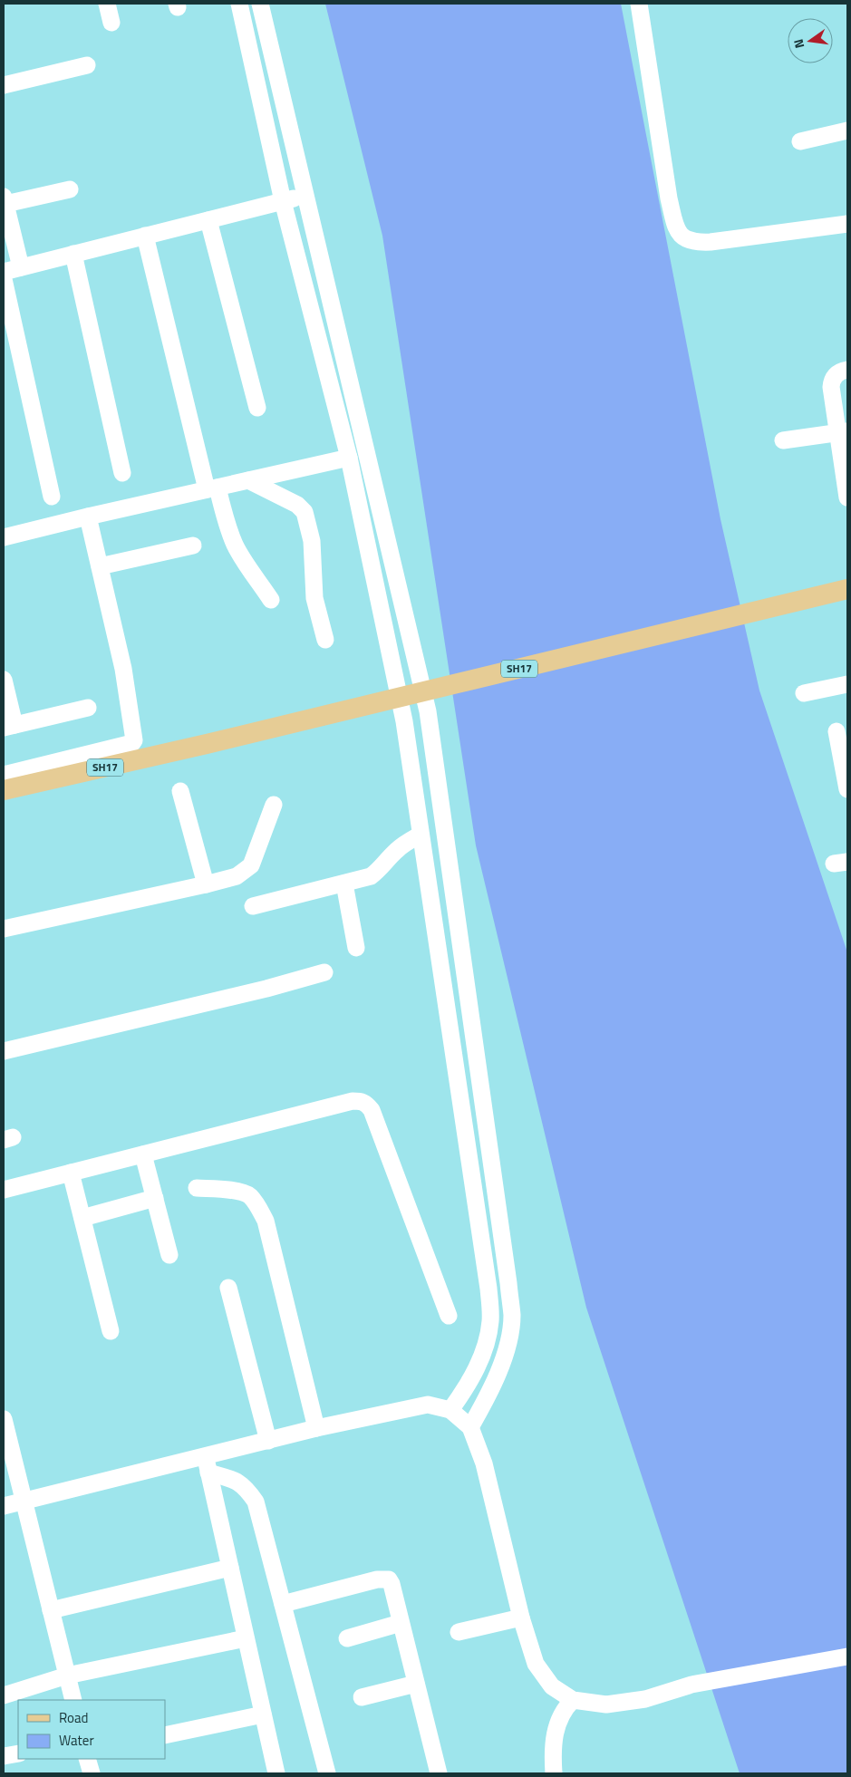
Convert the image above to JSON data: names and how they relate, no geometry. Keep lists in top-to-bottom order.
{
  "streets": {
    "main road": ["SH17"]
  },
  "legend": ["Road", "Water"],
  "north": "left"
}
